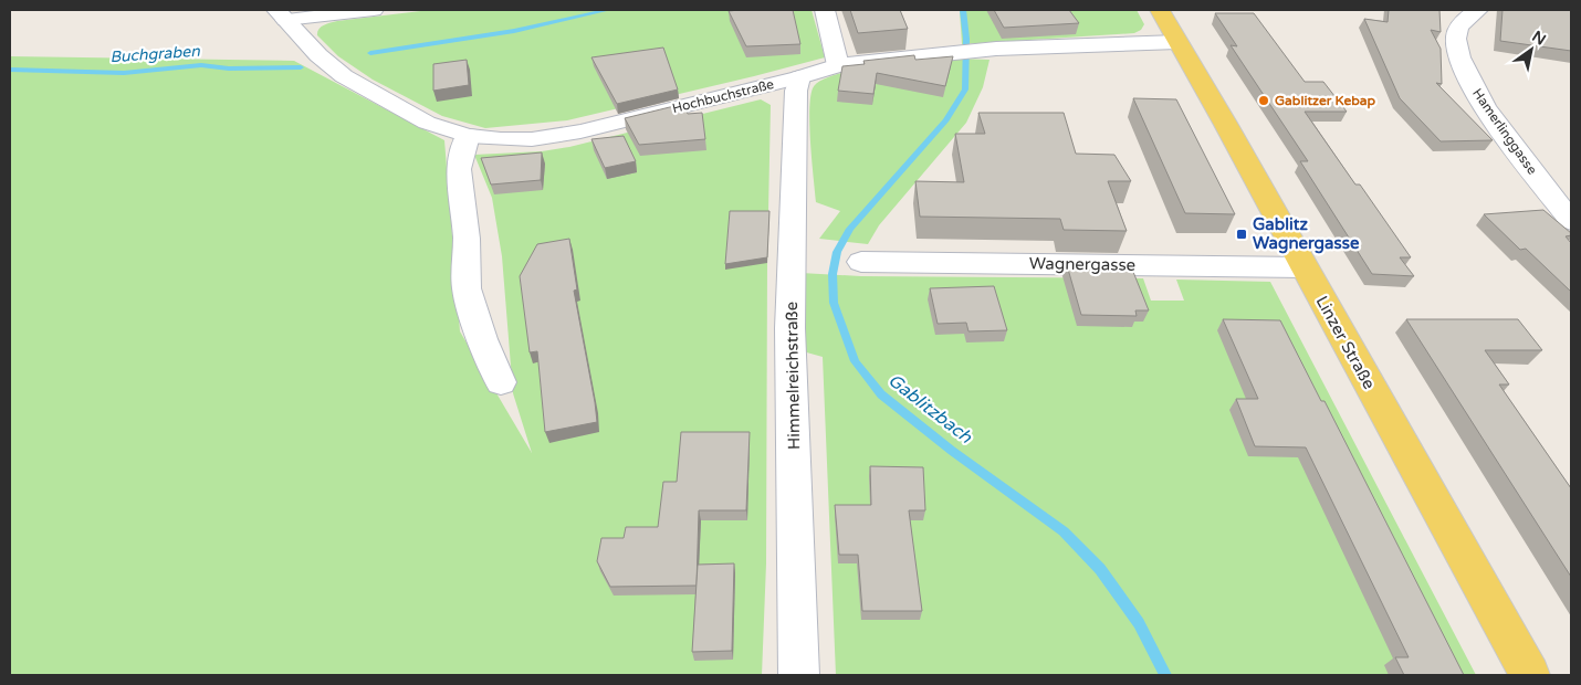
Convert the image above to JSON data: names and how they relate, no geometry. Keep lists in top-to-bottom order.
{
  "streets": {
    "main road": ["Linzer Straße"],
    "street": [
      "Hochbuchstraße",
      "Hamerlinggasse",
      "Wagnergasse",
      "Himmelreichstraße"
    ]
  },
  "crossings": [
    ["Hochbuchstraße", "Linzer Straße"],
    ["Hochbuchstraße", "Himmelreichstraße"],
    ["Wagnergasse", "Linzer Straße"]
  ],
  "water": ["Buchgraben", "Gablitzbach"],
  "places": {
    "other": ["Gablitzer Kebap"],
    "transit": ["Gablitz Wagnergasse"]
  },
  "north": "top right"
}
